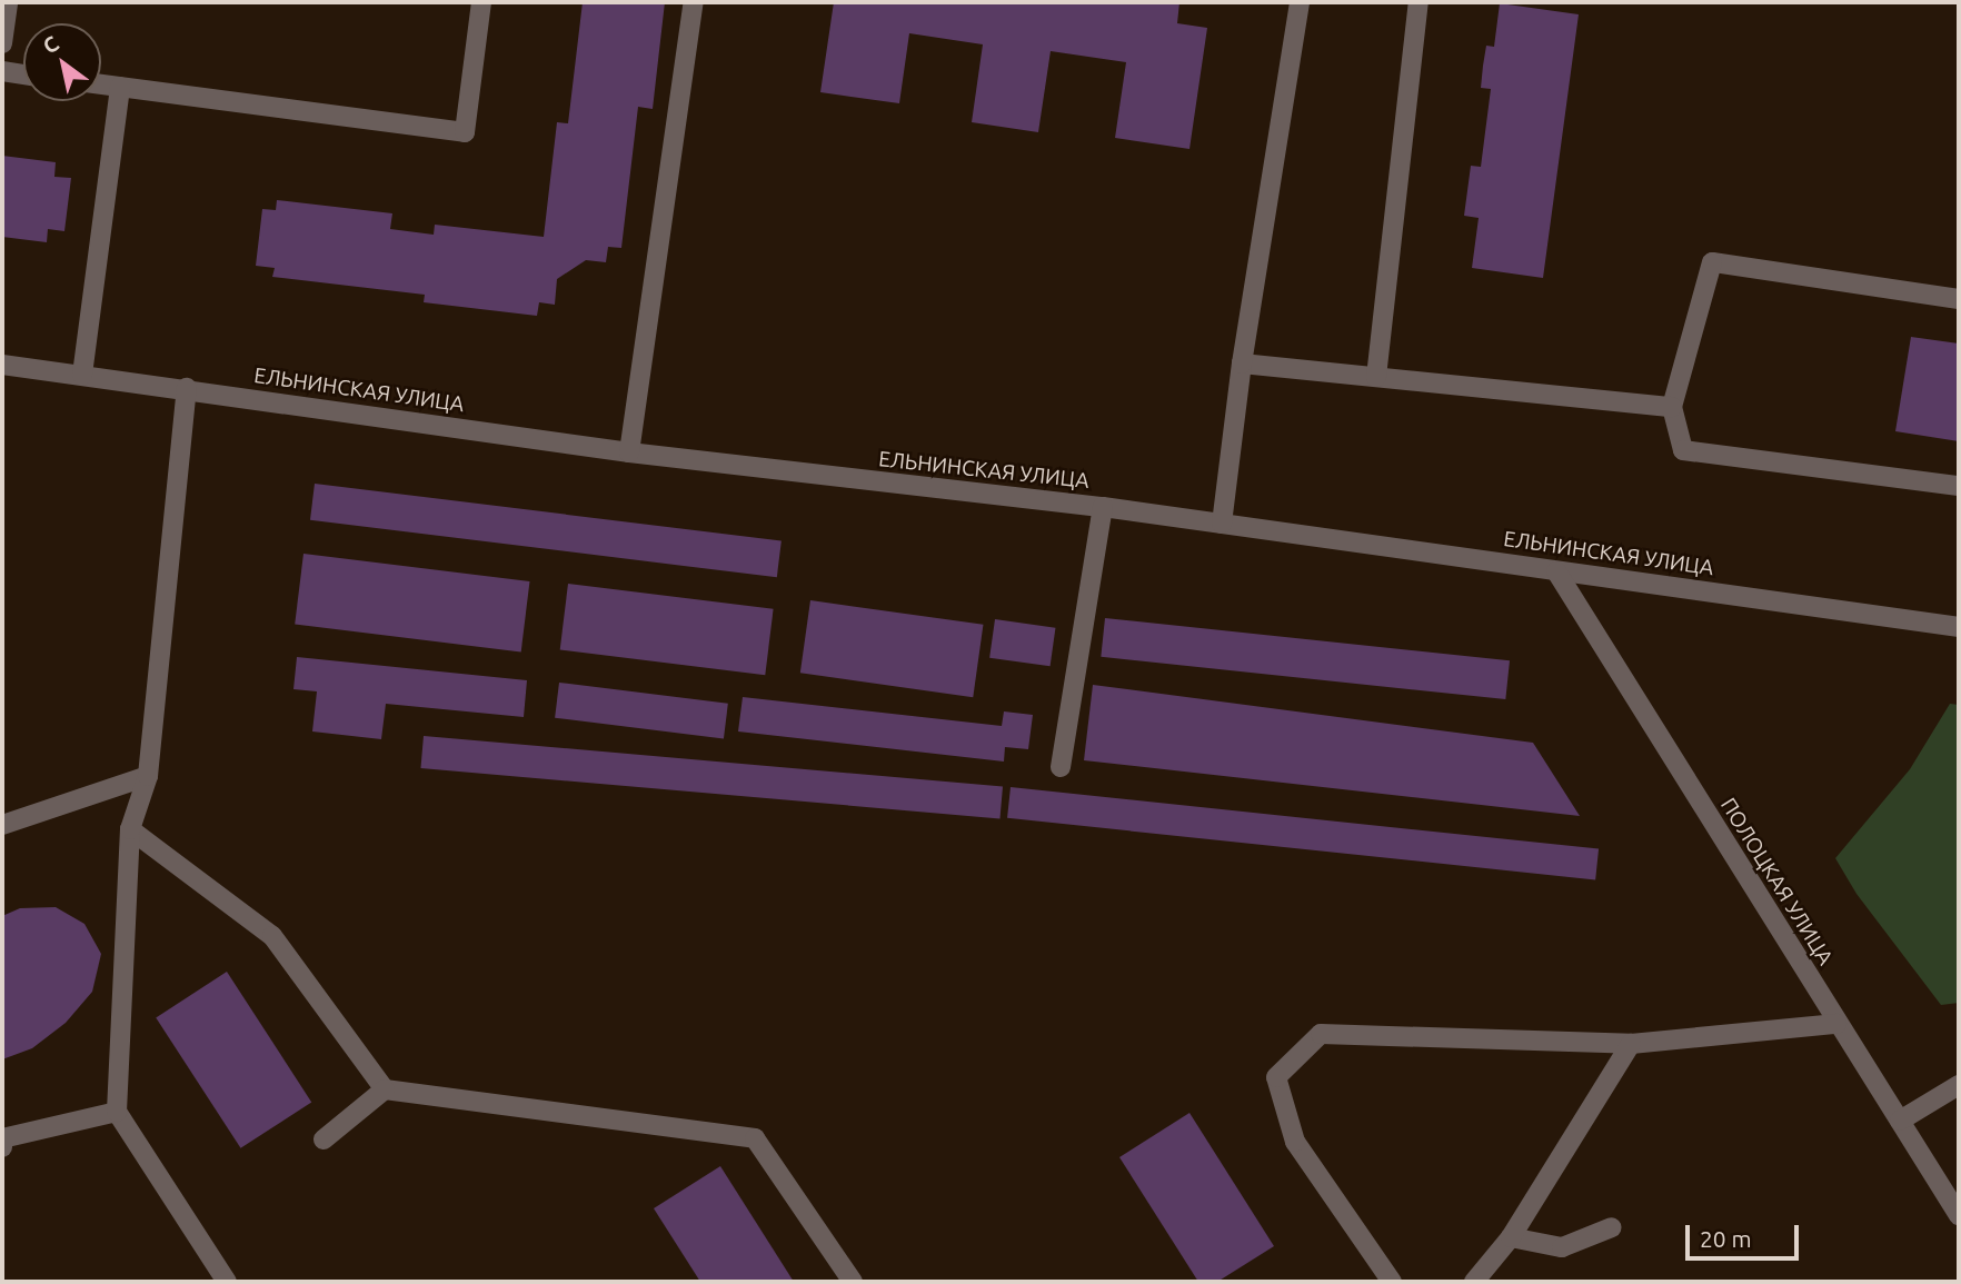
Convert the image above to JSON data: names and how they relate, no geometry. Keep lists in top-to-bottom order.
{
  "streets": {
    "street": ["ЕЛЬНИНСКАЯ УЛИЦА", "ПОЛОЦКАЯ УЛИЦА"]
  },
  "crossings": [
    ["ЕЛЬНИНСКАЯ УЛИЦА", "ПОЛОЦКАЯ УЛИЦА"]
  ],
  "scale_bar": "20 m",
  "north": "top left"
}
